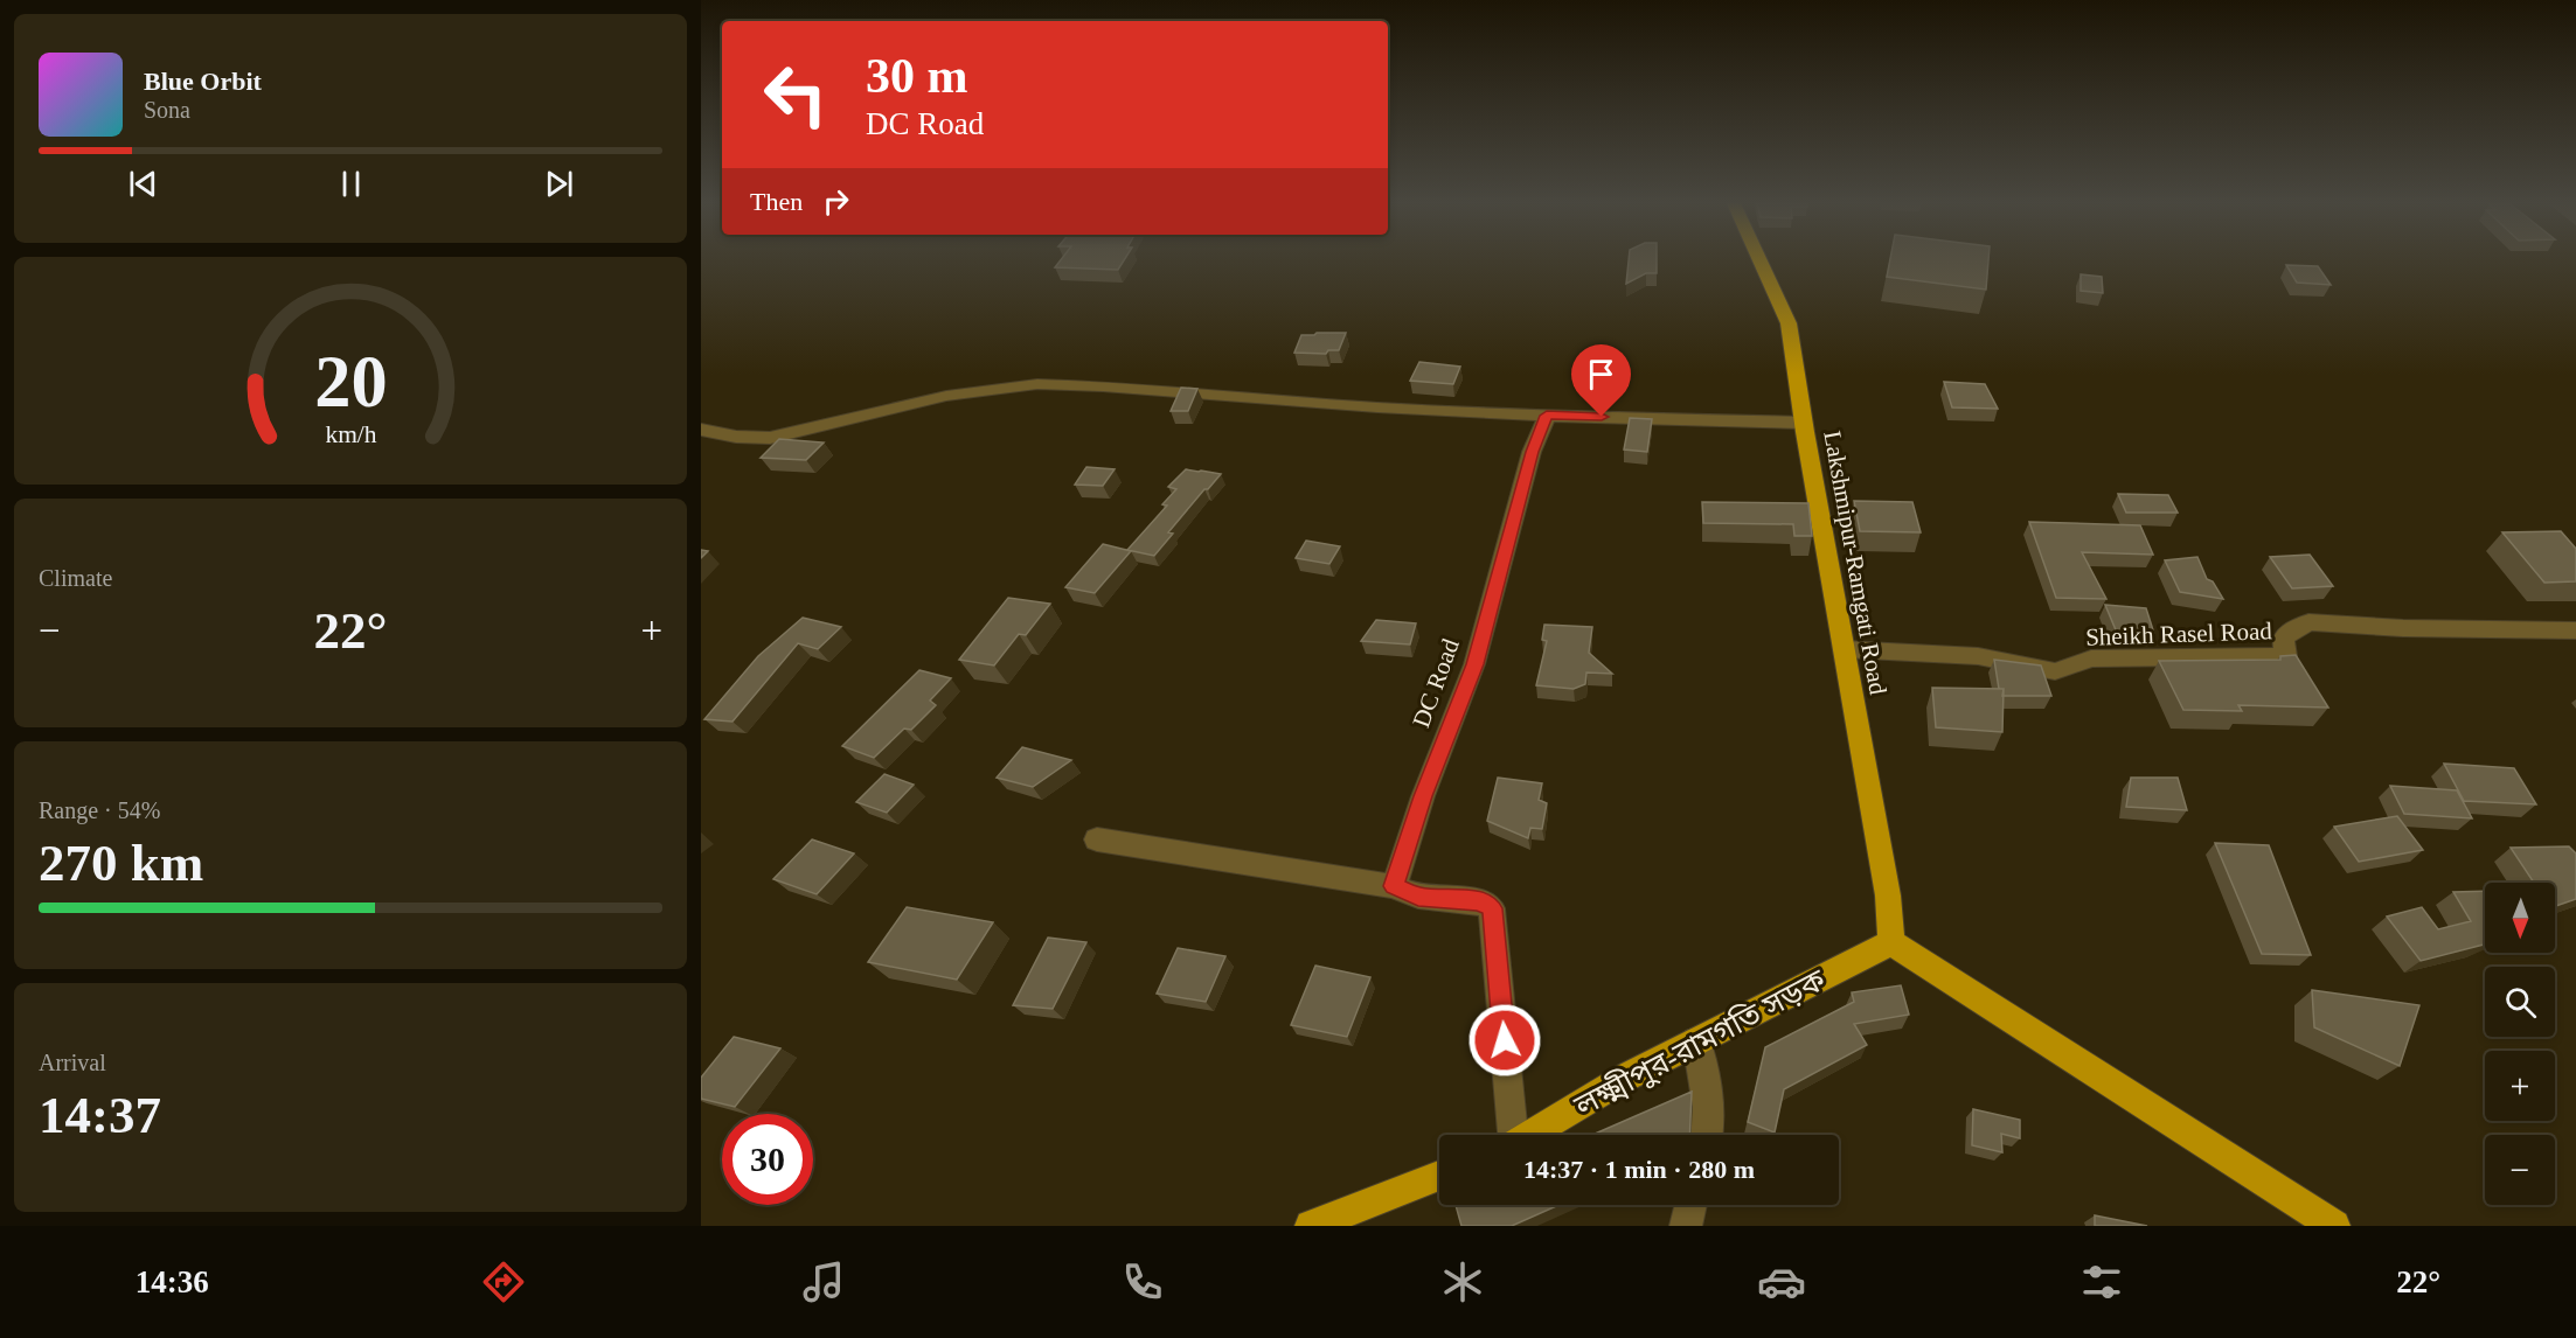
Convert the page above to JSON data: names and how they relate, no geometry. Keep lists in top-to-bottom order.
{
  "streets": {
    "main road": ["Lakshmipur-Ramgati Road", "লক্ষ্মীপুর-রামগতি সড়ক"],
    "street": ["Sheikh Rasel Road", "DC Road"]
  },
  "crossings": [
    ["Lakshmipur-Ramgati Road", "Sheikh Rasel Road"],
    ["Lakshmipur-Ramgati Road", "লক্ষ্মীপুর-রামগতি সড়ক"]
  ],
  "north": "bottom",
  "page": {
    "turn": ["30 m", "DC Road"],
    "song": ["Blue Orbit", "Sona"],
    "then": "Then",
    "tile": [
      "Climate",
      ["Range · 54%", "270 km"],
      ["Arrival", "14:37"]
    ],
    "heat": ["−", "22°", "+"],
    "map_buttons": ["+", "−"],
    "limit": "30",
    "trip": "14:37 · 1 min · 280 m",
    "tabs": ["14:36", "22°"],
    "gauge": ["20", "km/h"]
  }
}
